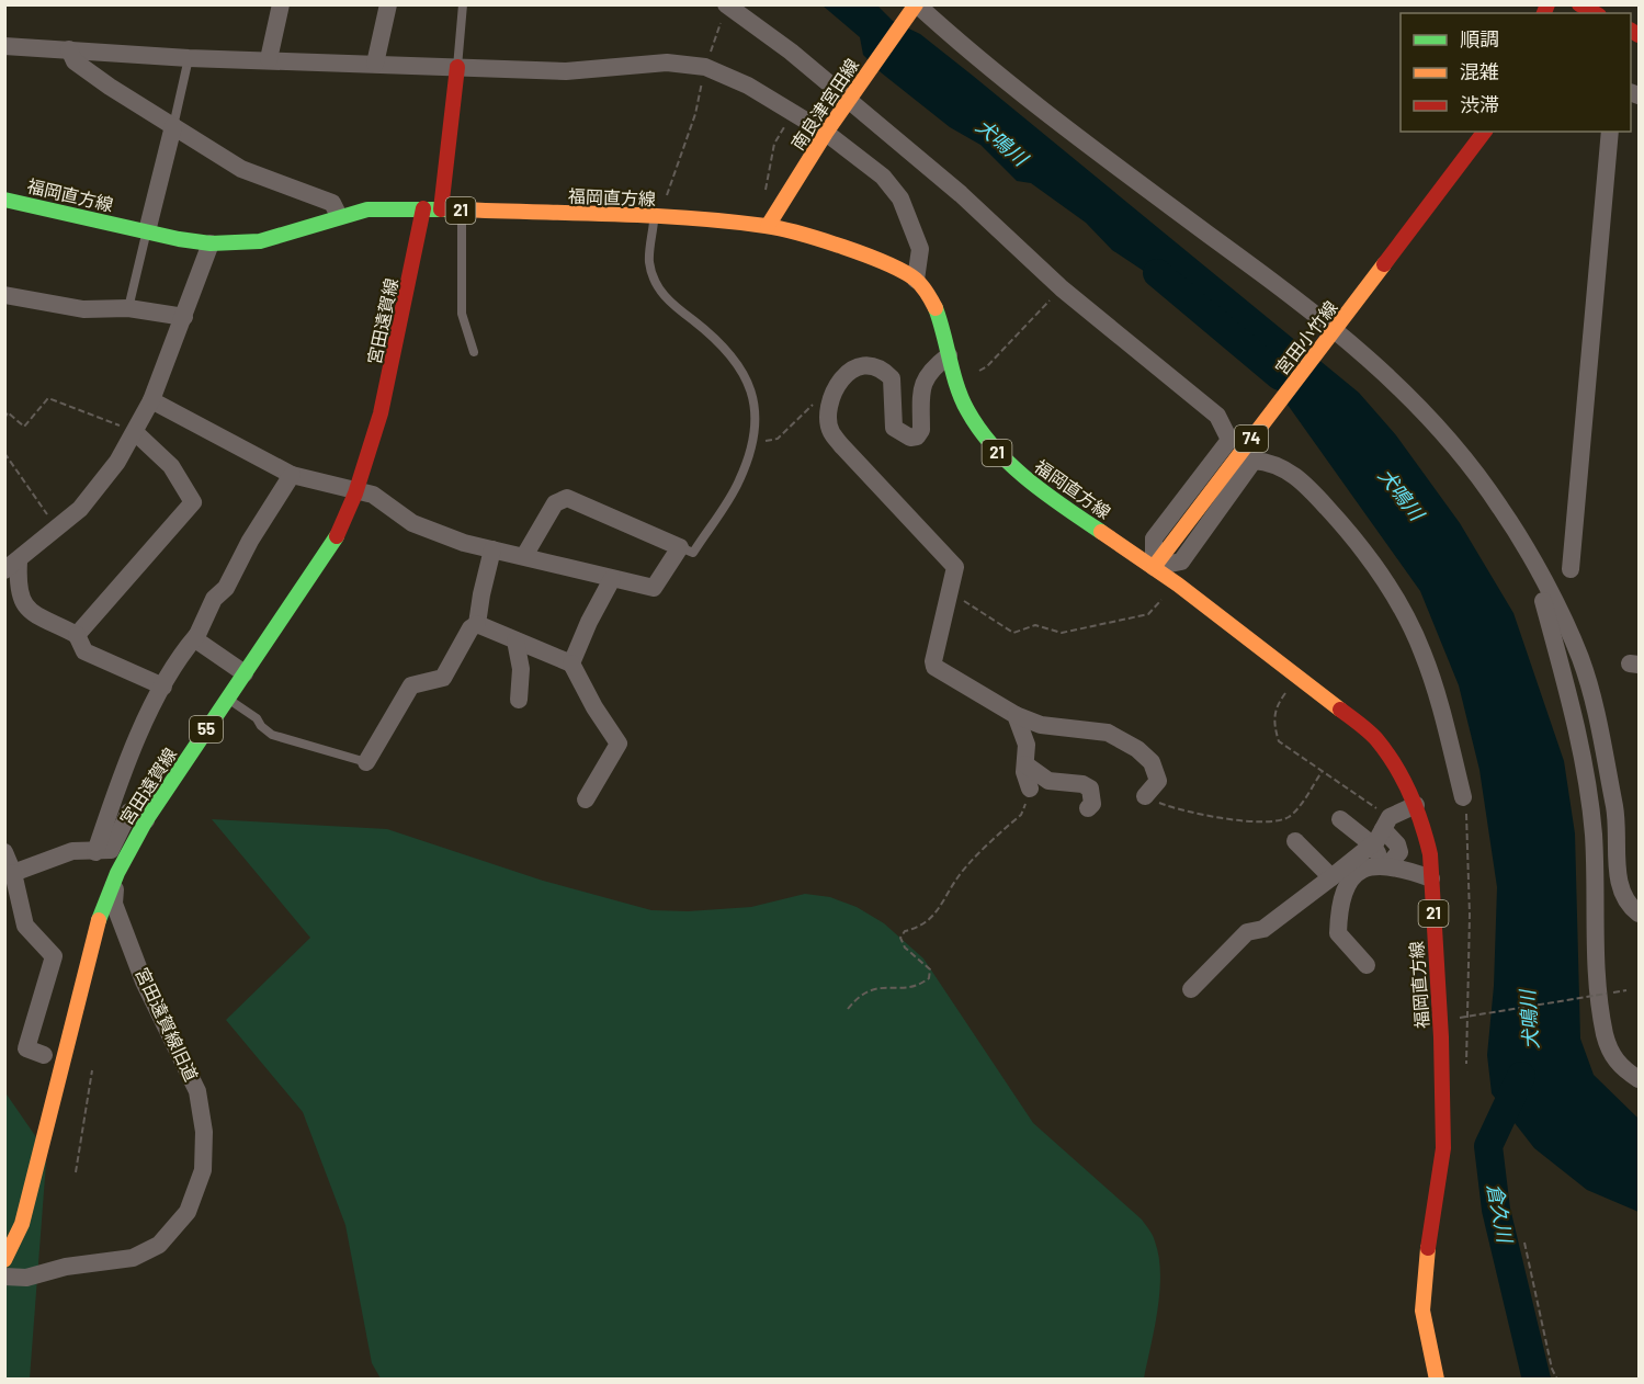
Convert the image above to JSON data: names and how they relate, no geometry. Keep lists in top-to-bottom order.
{
  "streets": {
    "main road": [
      "南良津宮田線",
      "福岡直方線",
      "21",
      "宮田遠賀線",
      "宮田小竹線",
      "74",
      "55"
    ],
    "street": ["宮田遠賀線旧道"]
  },
  "crossings": [
    ["南良津宮田線", "福岡直方線"],
    ["福岡直方線", "宮田遠賀線"],
    ["福岡直方線", "宮田小竹線"],
    ["宮田遠賀線", "宮田遠賀線旧道"]
  ],
  "water": ["犬鳴川", "倉久川"],
  "legend": ["順調", "混雑", "渋滞"]
}
